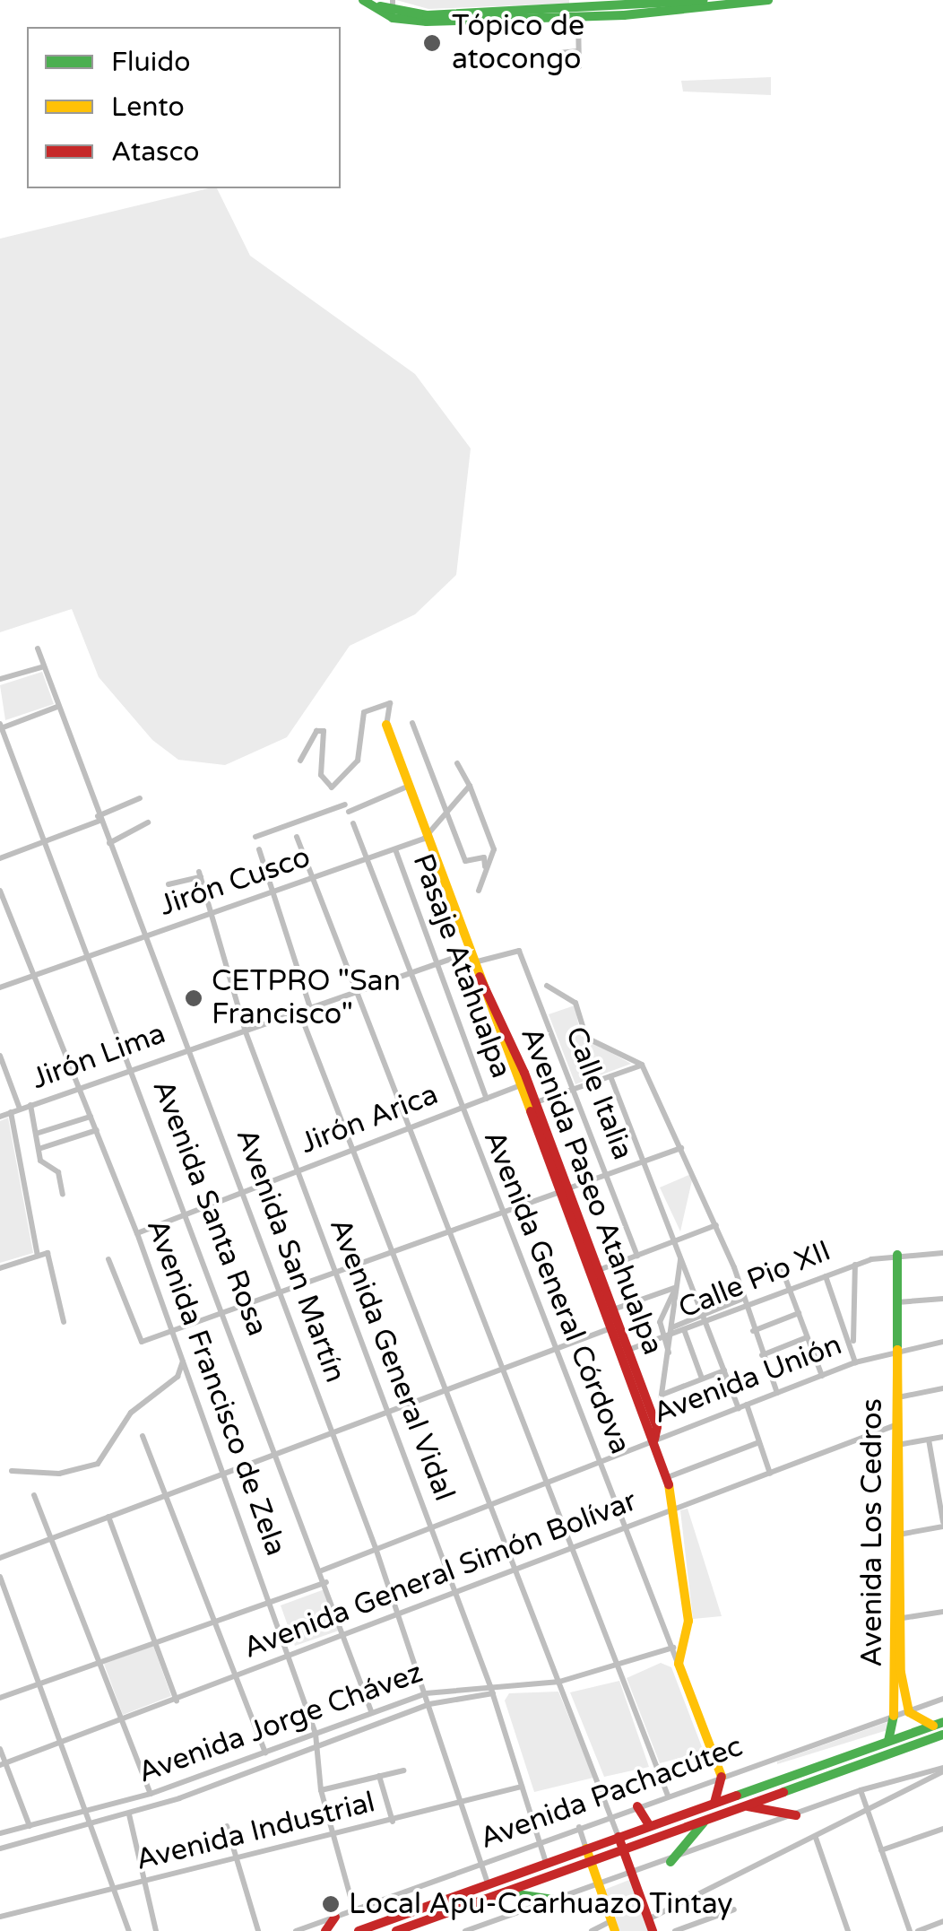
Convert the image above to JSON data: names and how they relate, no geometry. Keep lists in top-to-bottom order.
{
  "streets": {
    "street": [
      "Jirón Cusco",
      "Pasaje Atahualpa",
      "Jirón Lima",
      "Calle Italia",
      "Jirón Arica",
      "Avenida Paseo Atahualpa",
      "Avenida Santa Rosa",
      "Avenida San Martín",
      "Calle Pio XII",
      "Avenida General Córdova",
      "Avenida General Vidal",
      "Avenida Unión",
      "Avenida Francisco de Zela",
      "Avenida Los Cedros",
      "Avenida General Simón Bolívar",
      "Avenida Jorge Chávez",
      "Avenida Pachacútec",
      "Avenida Industrial"
    ]
  },
  "crossings": [
    ["Jirón Cusco", "Pasaje Atahualpa"],
    ["Jirón Cusco", "Avenida Paseo Atahualpa"],
    ["Jirón Cusco", "Avenida Santa Rosa"],
    ["Jirón Cusco", "Avenida San Martín"],
    ["Jirón Cusco", "Avenida General Córdova"],
    ["Jirón Cusco", "Avenida General Vidal"],
    ["Jirón Cusco", "Avenida Francisco de Zela"],
    ["Pasaje Atahualpa", "Jirón Lima"],
    ["Pasaje Atahualpa", "Jirón Arica"],
    ["Jirón Lima", "Calle Italia"],
    ["Jirón Lima", "Avenida Paseo Atahualpa"],
    ["Jirón Lima", "Avenida Santa Rosa"],
    ["Jirón Lima", "Avenida San Martín"],
    ["Jirón Lima", "Avenida General Córdova"],
    ["Jirón Lima", "Avenida General Vidal"],
    ["Jirón Lima", "Avenida Francisco de Zela"],
    ["Jirón Arica", "Avenida Paseo Atahualpa"],
    ["Jirón Arica", "Avenida Santa Rosa"],
    ["Jirón Arica", "Avenida San Martín"],
    ["Jirón Arica", "Avenida General Córdova"],
    ["Jirón Arica", "Avenida General Vidal"],
    ["Jirón Arica", "Avenida Francisco de Zela"],
    ["Avenida Paseo Atahualpa", "Calle Pio XII"],
    ["Avenida Paseo Atahualpa", "Avenida General Córdova"],
    ["Avenida Paseo Atahualpa", "Avenida Unión"],
    ["Avenida Paseo Atahualpa", "Avenida General Simón Bolívar"],
    ["Avenida Paseo Atahualpa", "Avenida Jorge Chávez"],
    ["Avenida Paseo Atahualpa", "Avenida Pachacútec"],
    ["Avenida Santa Rosa", "Avenida Unión"],
    ["Avenida Santa Rosa", "Avenida General Simón Bolívar"],
    ["Avenida Santa Rosa", "Avenida Jorge Chávez"],
    ["Avenida San Martín", "Avenida Unión"],
    ["Avenida San Martín", "Avenida General Simón Bolívar"],
    ["Avenida San Martín", "Avenida Jorge Chávez"],
    ["Avenida San Martín", "Avenida Pachacútec"],
    ["Avenida San Martín", "Avenida Industrial"],
    ["Calle Pio XII", "Avenida Los Cedros"],
    ["Avenida General Córdova", "Avenida Unión"],
    ["Avenida General Córdova", "Avenida General Simón Bolívar"],
    ["Avenida General Córdova", "Avenida Jorge Chávez"],
    ["Avenida General Vidal", "Avenida Unión"],
    ["Avenida General Vidal", "Avenida General Simón Bolívar"],
    ["Avenida General Vidal", "Avenida Jorge Chávez"],
    ["Avenida General Vidal", "Avenida Pachacútec"],
    ["Avenida General Vidal", "Avenida Industrial"],
    ["Avenida Unión", "Avenida Los Cedros"],
    ["Avenida Francisco de Zela", "Avenida General Simón Bolívar"],
    ["Avenida Francisco de Zela", "Avenida Jorge Chávez"],
    ["Avenida Los Cedros", "Avenida General Simón Bolívar"],
    ["Avenida Los Cedros", "Avenida Pachacútec"]
  ],
  "places": ["Tópico de atocongo", "CETPRO \"San Francisco\"", "Local Apu-Ccarhuazo Tintay"],
  "legend": ["Fluido", "Lento", "Atasco"]
}
